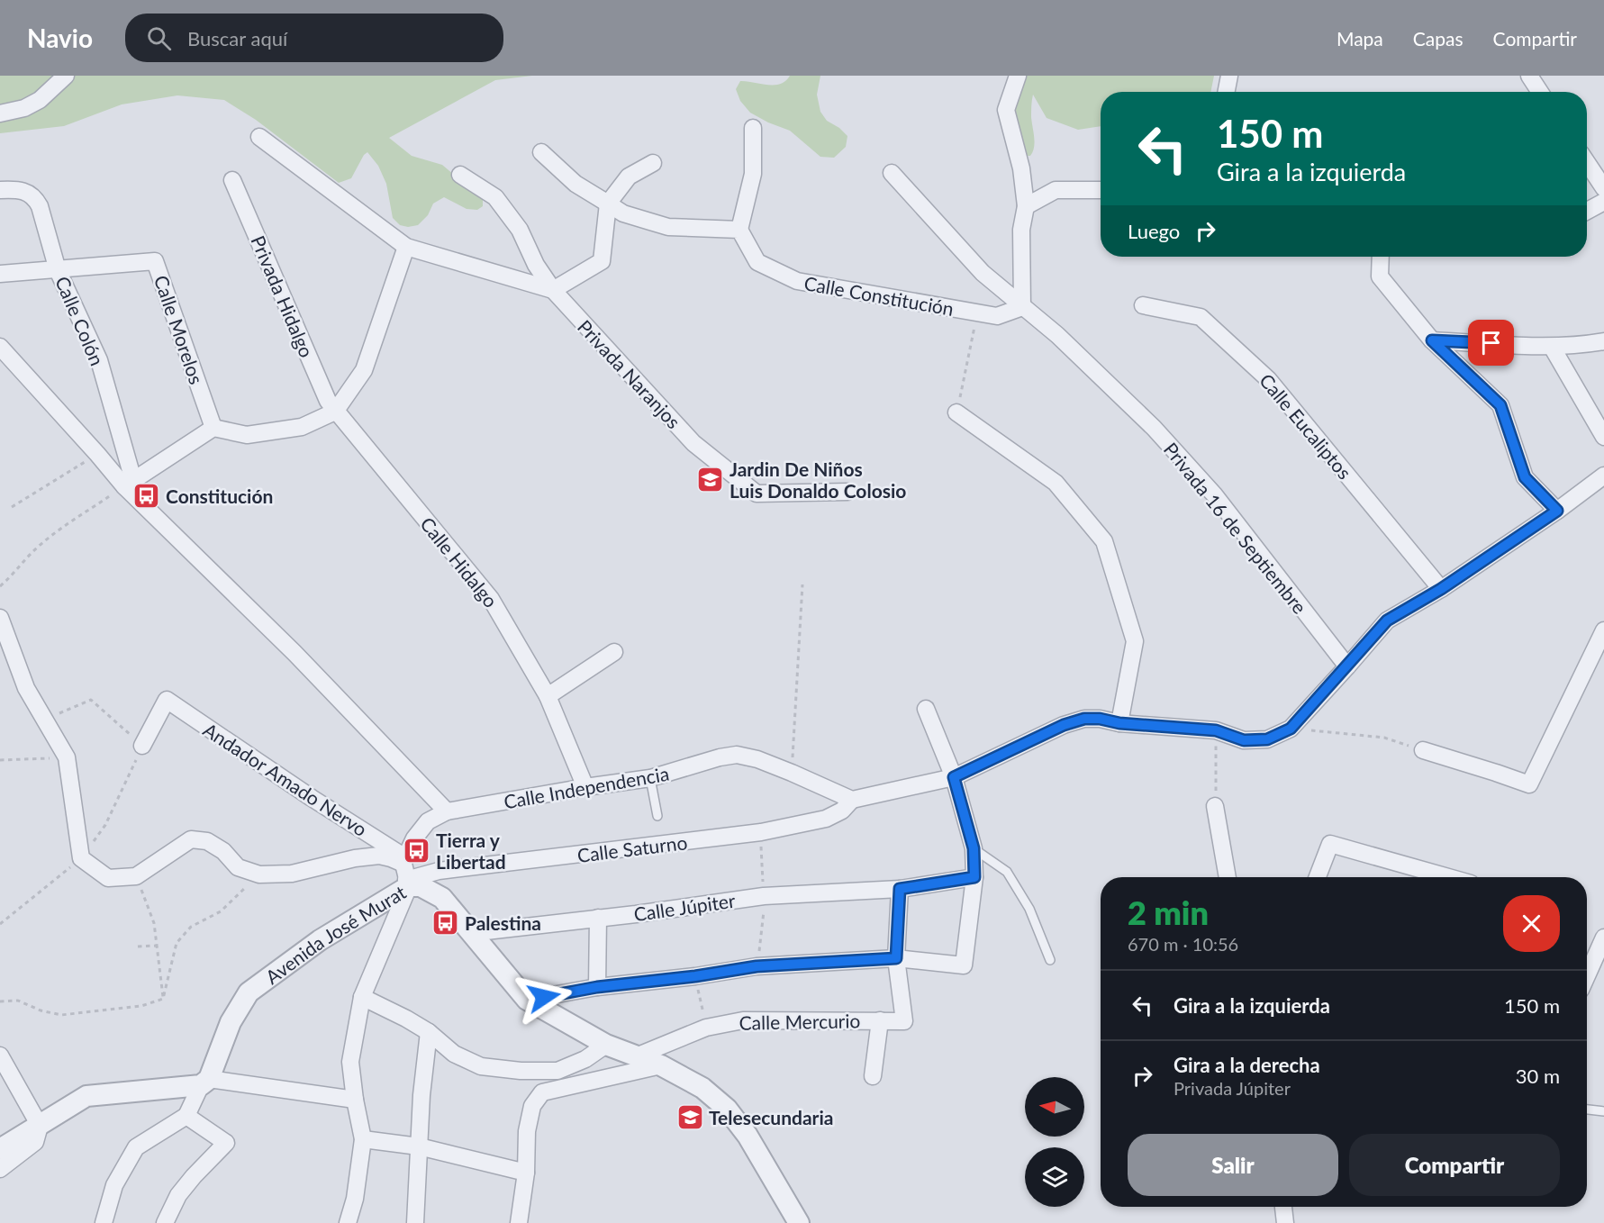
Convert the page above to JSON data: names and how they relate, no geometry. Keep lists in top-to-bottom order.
{
  "streets": {
    "street": [
      "Calle Constitución",
      "Privada Hidalgo",
      "Calle Colón",
      "Calle Morelos",
      "Privada Naranjos",
      "Calle Eucaliptos",
      "Privada 16 de Septiembre",
      "Calle Hidalgo",
      "Andador Amado Nervo",
      "Calle Independencia",
      "Calle Saturno",
      "Calle Júpiter",
      "Avenida José Murat",
      "Calle Mercurio"
    ]
  },
  "crossings": [
    ["Calle Constitución", "Privada 16 de Septiembre"],
    ["Privada Hidalgo", "Calle Hidalgo"],
    ["Calle Colón", "Calle Morelos"],
    ["Calle Hidalgo", "Calle Independencia"],
    ["Andador Amado Nervo", "Calle Saturno"],
    ["Andador Amado Nervo", "Avenida José Murat"],
    ["Calle Independencia", "Calle Saturno"],
    ["Calle Saturno", "Avenida José Murat"],
    ["Calle Júpiter", "Avenida José Murat"],
    ["Avenida José Murat", "Calle Mercurio"]
  ],
  "places": {
    "school or university": ["Jardin De Niños Luis Donaldo Colosio", "Telesecundaria"],
    "bus stop": ["Constitución", "Tierra y Libertad", "Palestina"]
  },
  "north": "left",
  "page": {
    "header": "Navio",
    "search": "Buscar aquí",
    "nav": ["Mapa", "Capas", "Compartir"],
    "turn": ["150 m", "Gira a la izquierda"],
    "then": "Luego",
    "heading": ["2 min", "670 m · 10:56"],
    "list": [
      {
        "name": "Gira a la izquierda",
        "value": "150 m"
      },
      {
        "name": "Gira a la derecha",
        "note": "Privada Júpiter",
        "value": "30 m"
      }
    ],
    "buttons": ["Salir", "Compartir"]
  }
}
